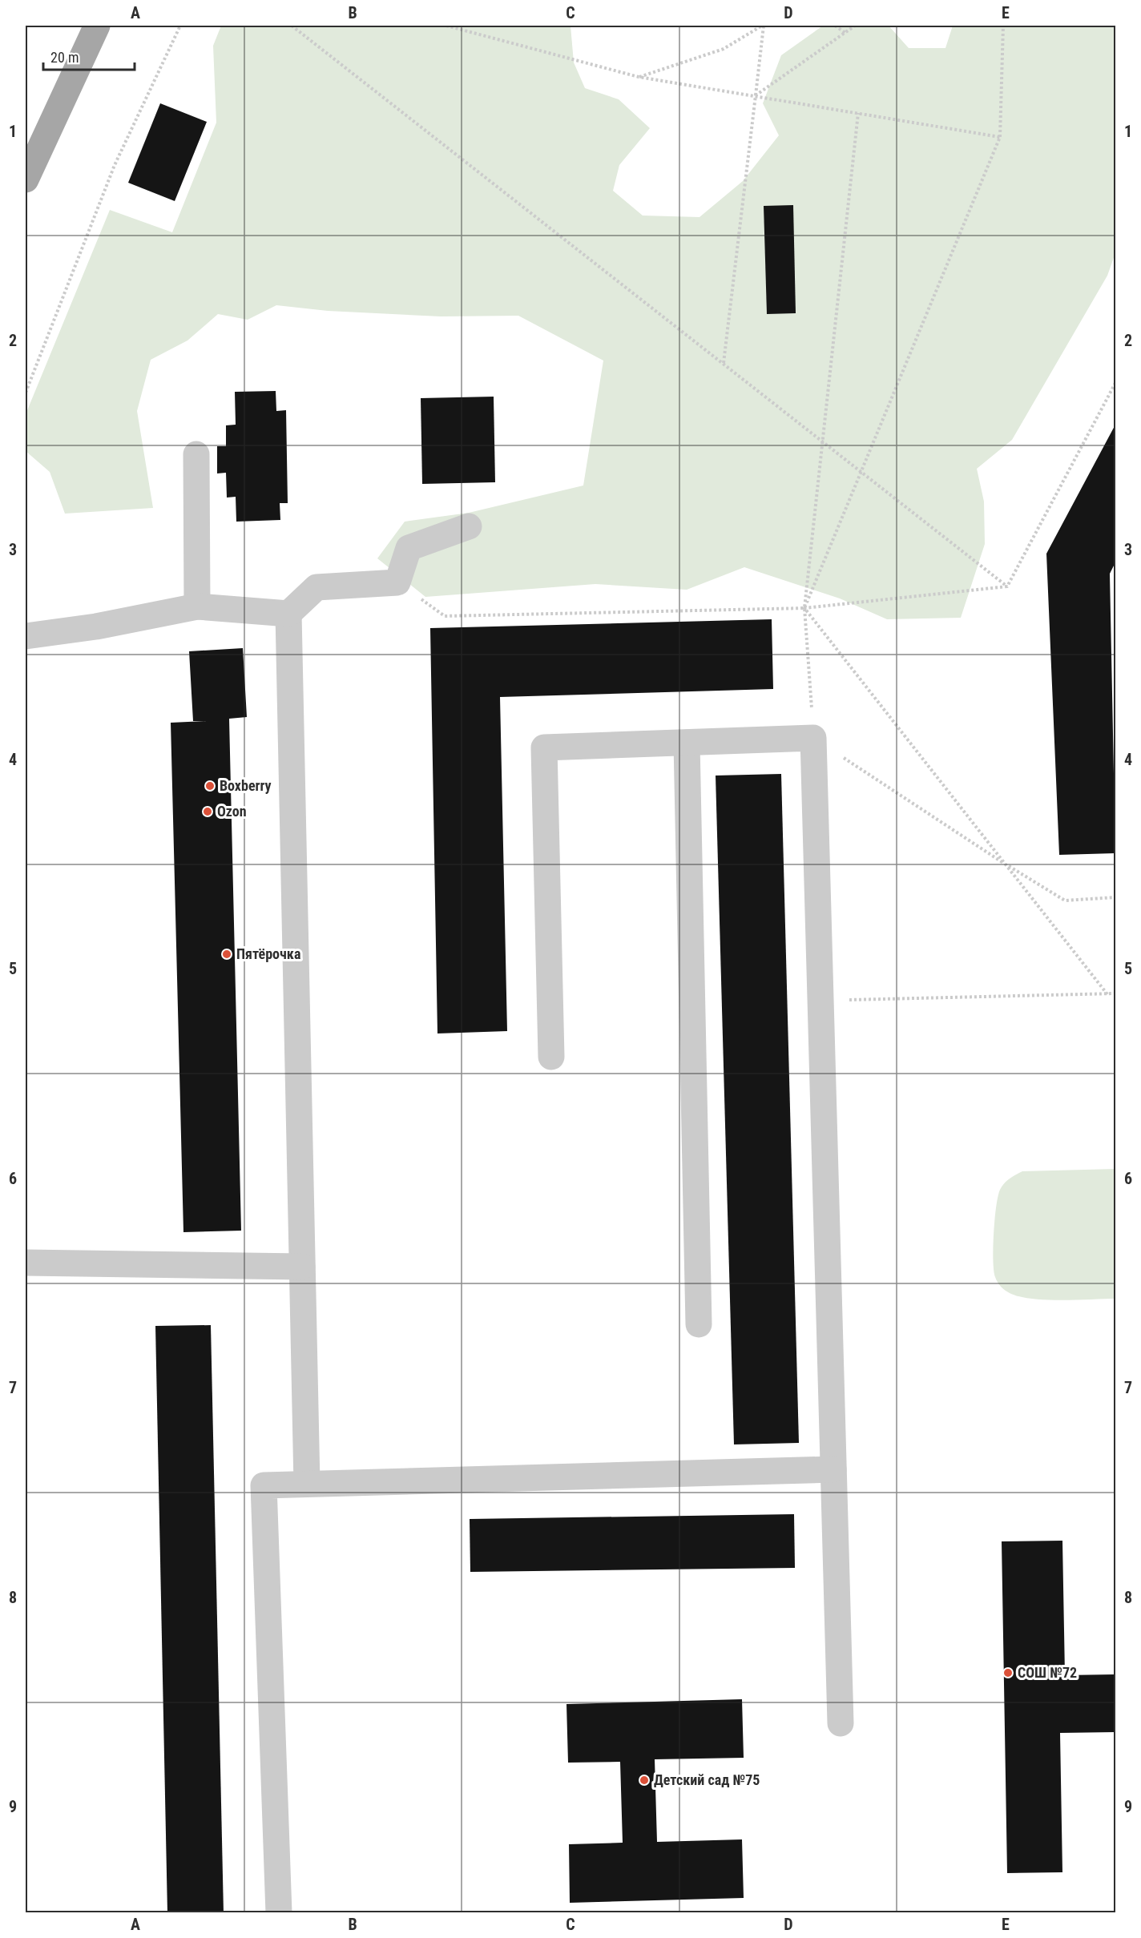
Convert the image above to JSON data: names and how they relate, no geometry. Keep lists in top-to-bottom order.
{
  "places": [
    "Boxberry",
    "Ozon",
    "Пятёрочка",
    "СОШ №72",
    "Детский сад №75"
  ],
  "scale_bar": "20 m",
  "grid": {
    "columns": [
      "A",
      "B",
      "C",
      "D",
      "E"
    ],
    "rows": [
      "1",
      "2",
      "3",
      "4",
      "5",
      "6",
      "7",
      "8",
      "9"
    ]
  }
}
